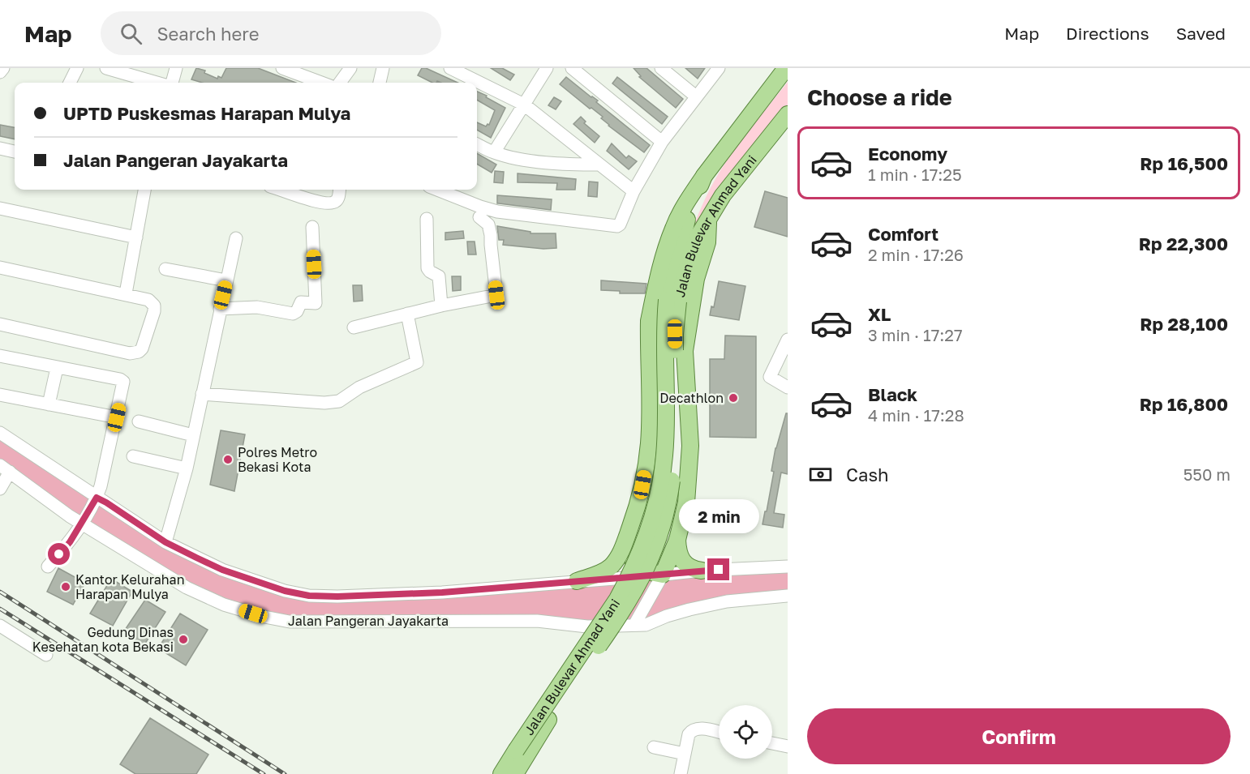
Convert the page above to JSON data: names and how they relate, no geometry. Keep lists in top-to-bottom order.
{
  "streets": {
    "main road": ["Jalan Bulevar Ahmad Yani"],
    "street": ["Jalan Pangeran Jayakarta"]
  },
  "places": [
    "Decathlon",
    "Polres Metro Bekasi Kota",
    "Kantor Kelurahan Harapan Mulya",
    "Gedung Dinas Kesehatan kota Bekasi"
  ],
  "page": {
    "header": "Map",
    "search": "Search here",
    "nav": ["Map", "Directions", "Saved"],
    "heading": "Choose a ride",
    "banner": ["UPTD Puskesmas Harapan Mulya", "Jalan Pangeran Jayakarta"],
    "list": [
      {
        "name": "Economy",
        "note": "1 min · 17:25",
        "value": "Rp 16,500"
      },
      {
        "name": "Comfort",
        "note": "2 min · 17:26",
        "value": "Rp 22,300"
      },
      {
        "name": "XL",
        "note": "3 min · 17:27",
        "value": "Rp 28,100"
      },
      {
        "name": "Black",
        "note": "4 min · 17:28",
        "value": "Rp 16,800"
      }
    ],
    "pay": ["Cash", "550 m"],
    "bubble": "2 min",
    "buttons": "Confirm"
  }
}
